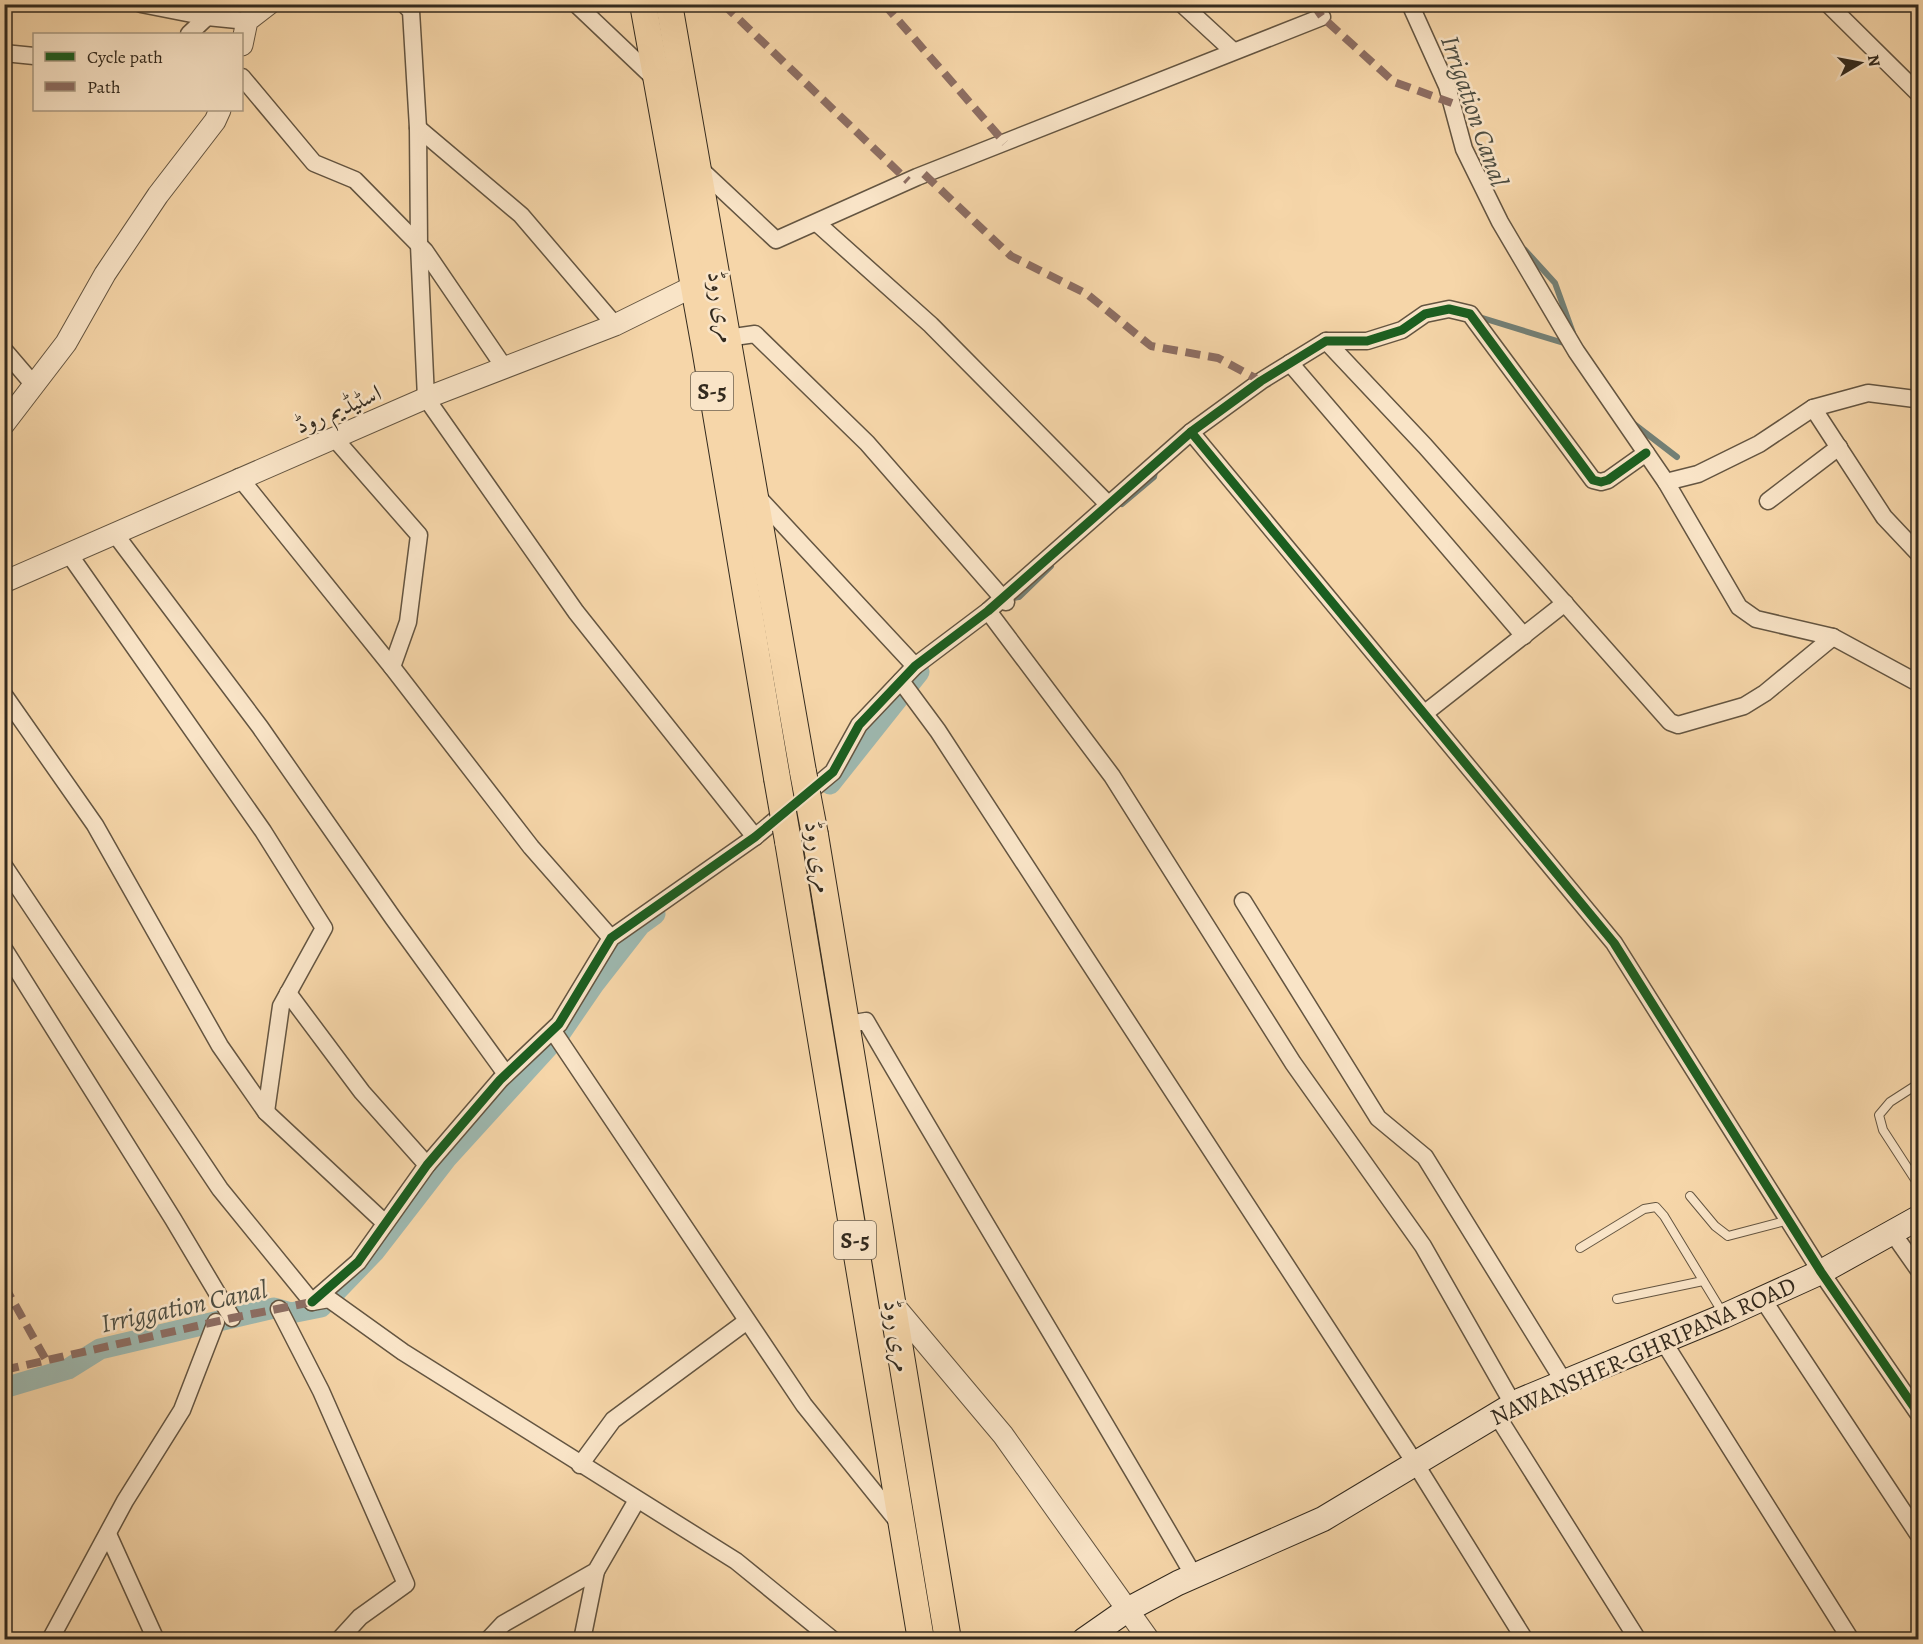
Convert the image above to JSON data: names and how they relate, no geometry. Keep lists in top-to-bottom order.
{
  "streets": {
    "main road": ["مری روڈ", "S-5", "NAWANSHER-GHRIPANA ROAD"],
    "street": ["اسٹیڈیم روڈ"]
  },
  "crossings": [
    ["مری روڈ", "اسٹیڈیم روڈ"]
  ],
  "water": ["Irrigation Canal", "Irriggation Canal"],
  "legend": ["Cycle path", "Path"],
  "north": "right"
}
